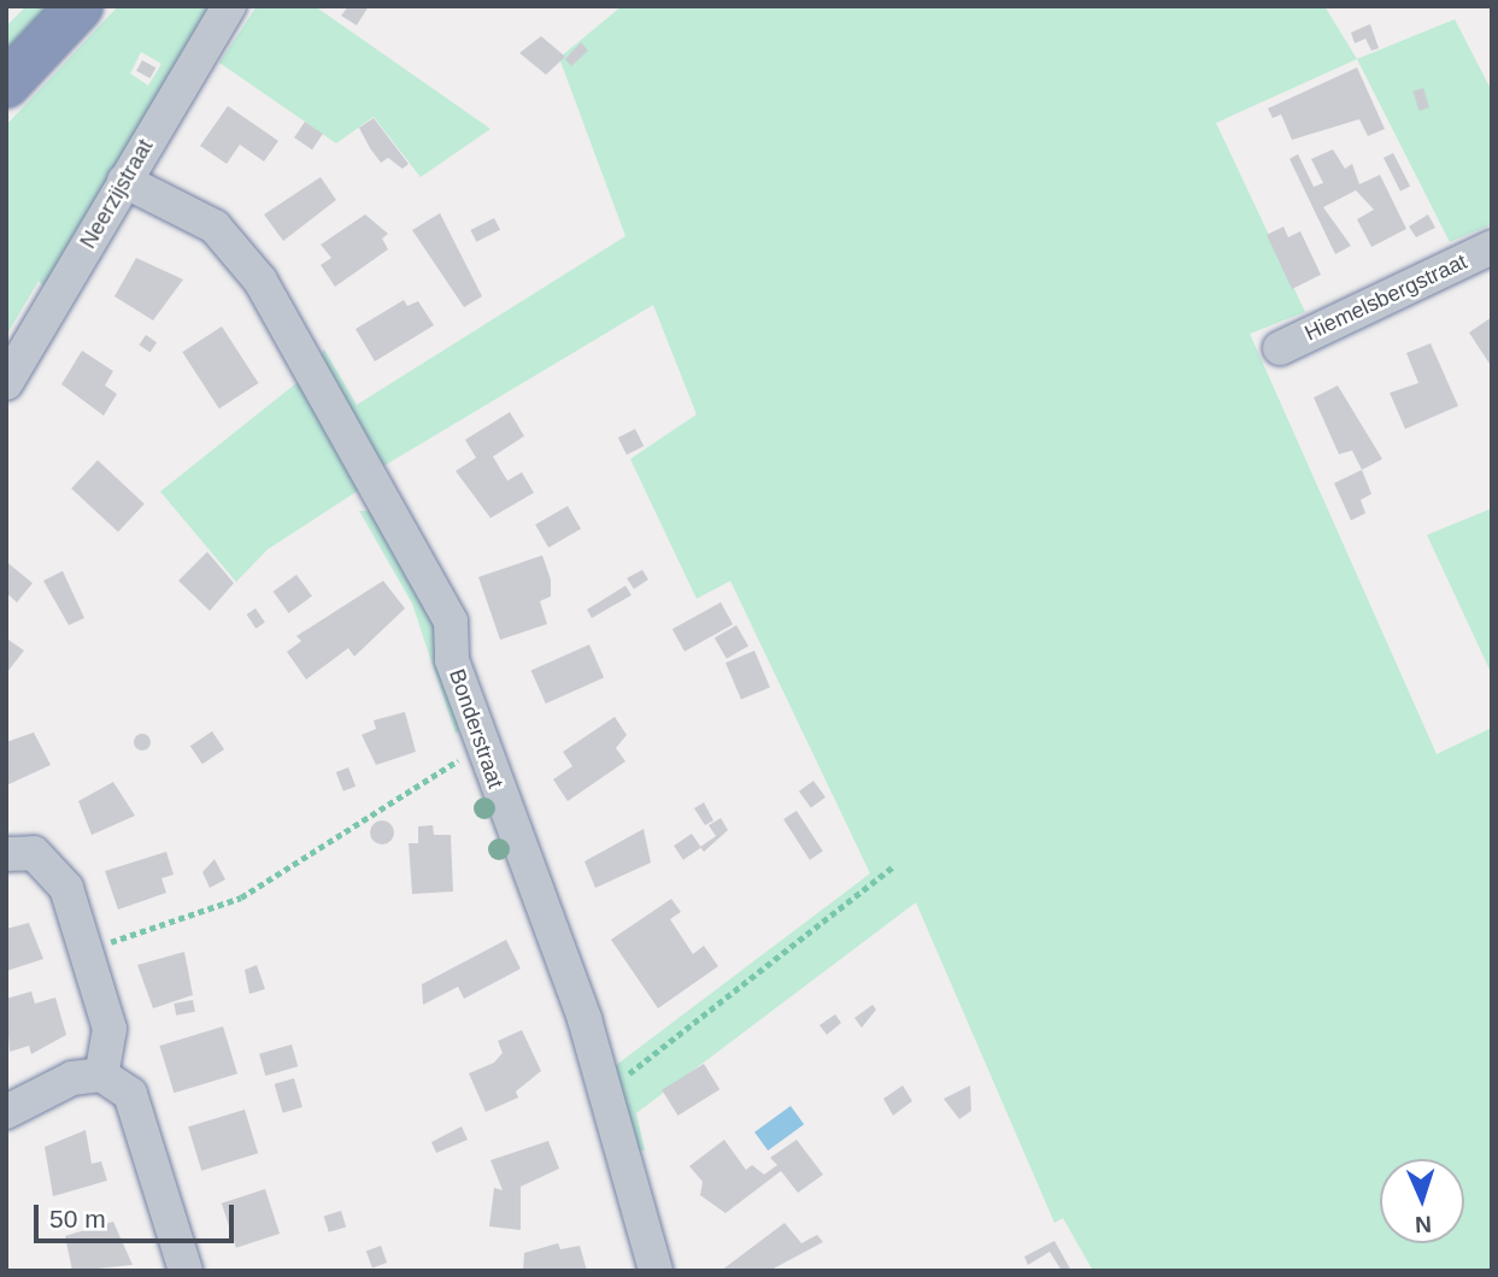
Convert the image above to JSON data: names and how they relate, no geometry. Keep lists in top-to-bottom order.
{
  "streets": {
    "street": ["Neerzijstraat", "Hiemelsbergstraat", "Bonderstraat"]
  },
  "crossings": [
    ["Neerzijstraat", "Bonderstraat"]
  ],
  "scale_bar": "50 m",
  "north": "bottom"
}
